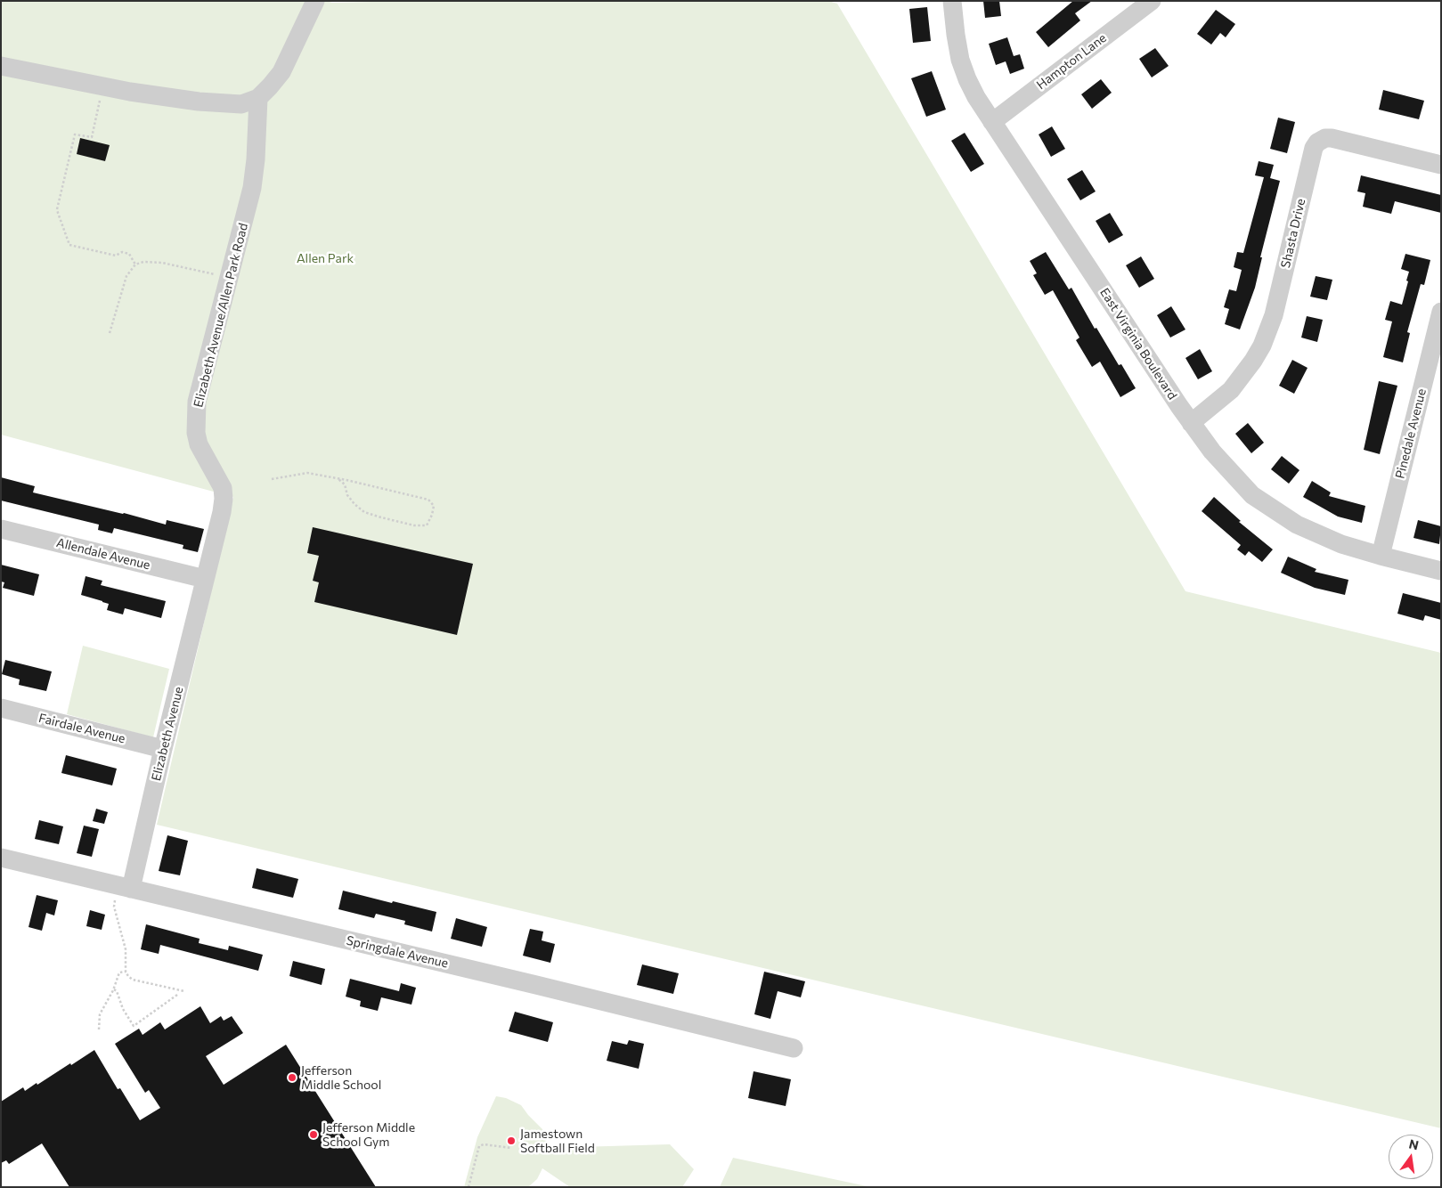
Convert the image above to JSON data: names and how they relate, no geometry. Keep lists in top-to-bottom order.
{
  "streets": {
    "street": [
      "Hampton Lane",
      "Shasta Drive",
      "Elizabeth Avenue/Allen Park Road",
      "East Virginia Boulevard",
      "Pinedale Avenue",
      "Allendale Avenue",
      "Fairdale Avenue",
      "Elizabeth Avenue",
      "Springdale Avenue"
    ]
  },
  "crossings": [
    ["Hampton Lane", "East Virginia Boulevard"],
    ["Shasta Drive", "East Virginia Boulevard"],
    ["Elizabeth Avenue/Allen Park Road", "Allendale Avenue"],
    ["Elizabeth Avenue/Allen Park Road", "Elizabeth Avenue"],
    ["East Virginia Boulevard", "Pinedale Avenue"],
    ["Allendale Avenue", "Elizabeth Avenue"],
    ["Fairdale Avenue", "Elizabeth Avenue"],
    ["Elizabeth Avenue", "Springdale Avenue"]
  ],
  "parks": ["Allen Park"],
  "places": ["Jefferson Middle School", "Jefferson Middle School Gym", "Jamestown Softball Field"],
  "north": "top"
}
